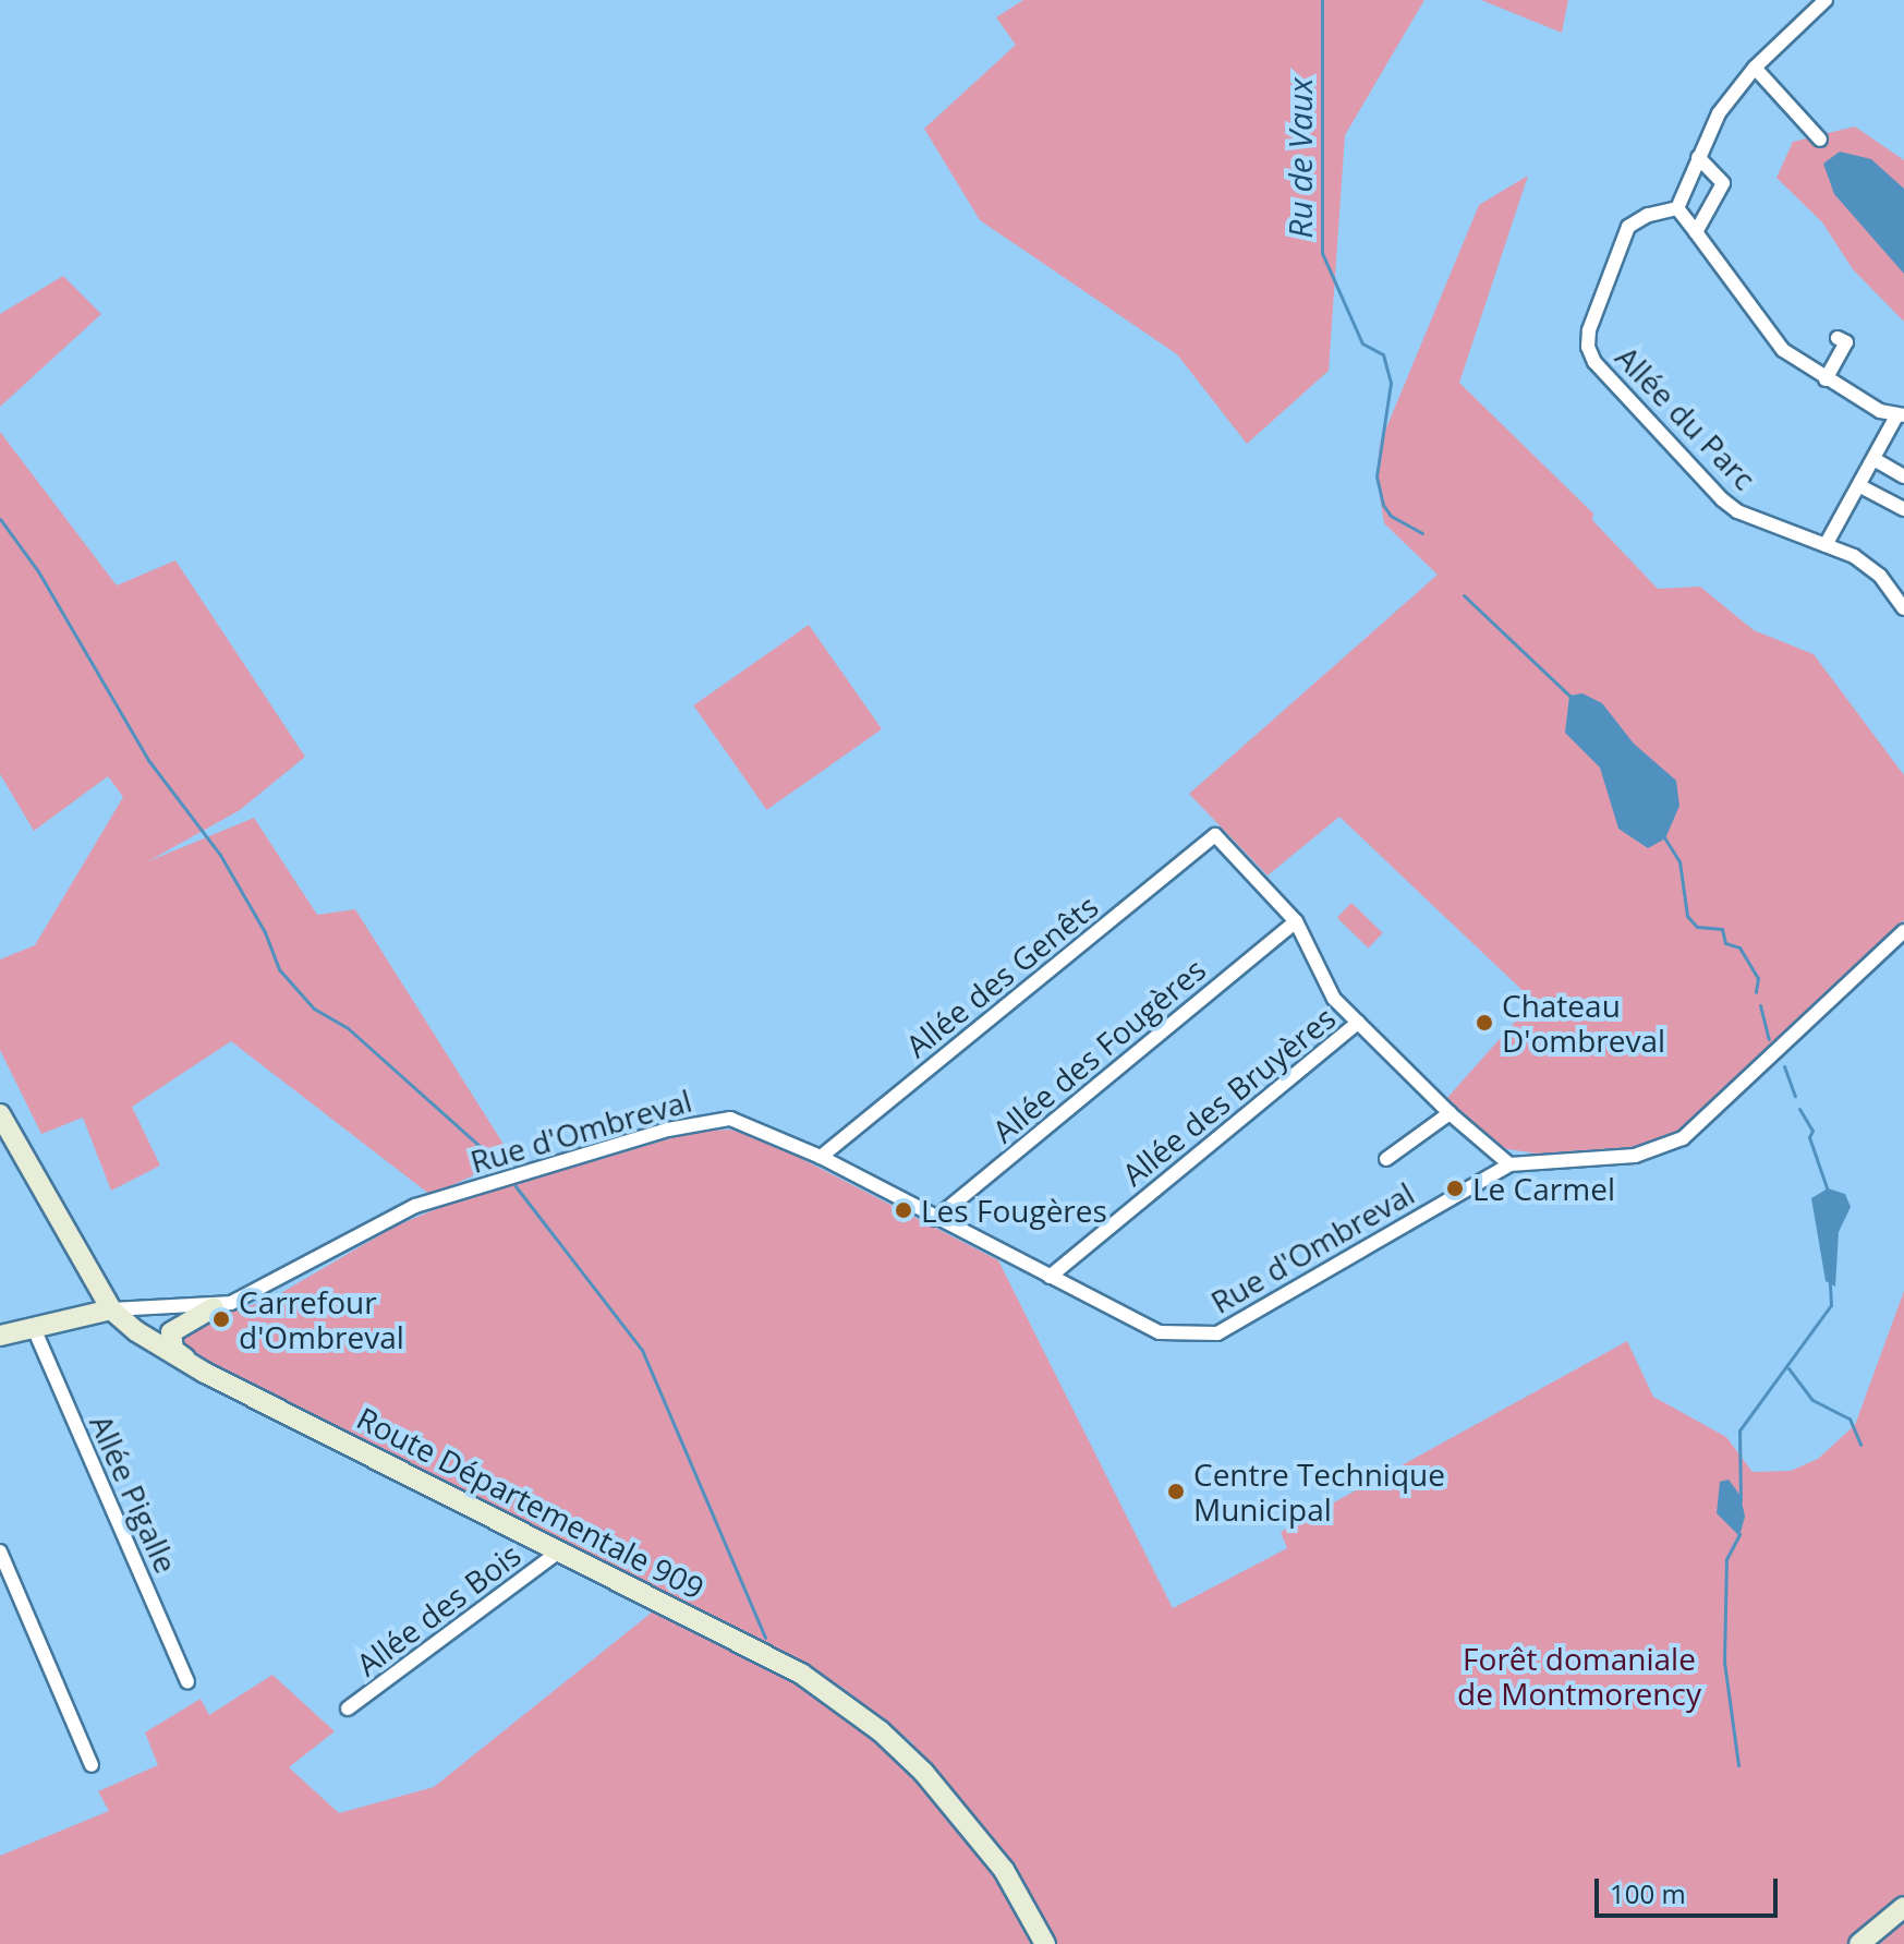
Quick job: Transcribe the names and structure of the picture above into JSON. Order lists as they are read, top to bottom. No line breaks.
{"streets":{"main road":["Route Départementale 909"],"street":["Allée du Parc","Allée des Genêts","Allée des Fougères","Allée des Bruyères","Rue d'Ombreval","Allée Pigalle","Allée des Bois"]},"crossings":[["Allée des Genêts","Allée des Fougères"],["Allée des Genêts","Rue d'Ombreval"],["Allée des Fougères","Rue d'Ombreval"],["Allée des Bruyères","Rue d'Ombreval"],["Rue d'Ombreval","Route Départementale 909"],["Route Départementale 909","Allée des Bois"]],"water":["Ru de Vaux"],"parks":["Forêt domaniale de Montmorency"],"places":["Chateau D'ombreval","Le Carmel","Les Fougères","Carrefour d'Ombreval","Centre Technique Municipal"],"scale_bar":"100 m"}
